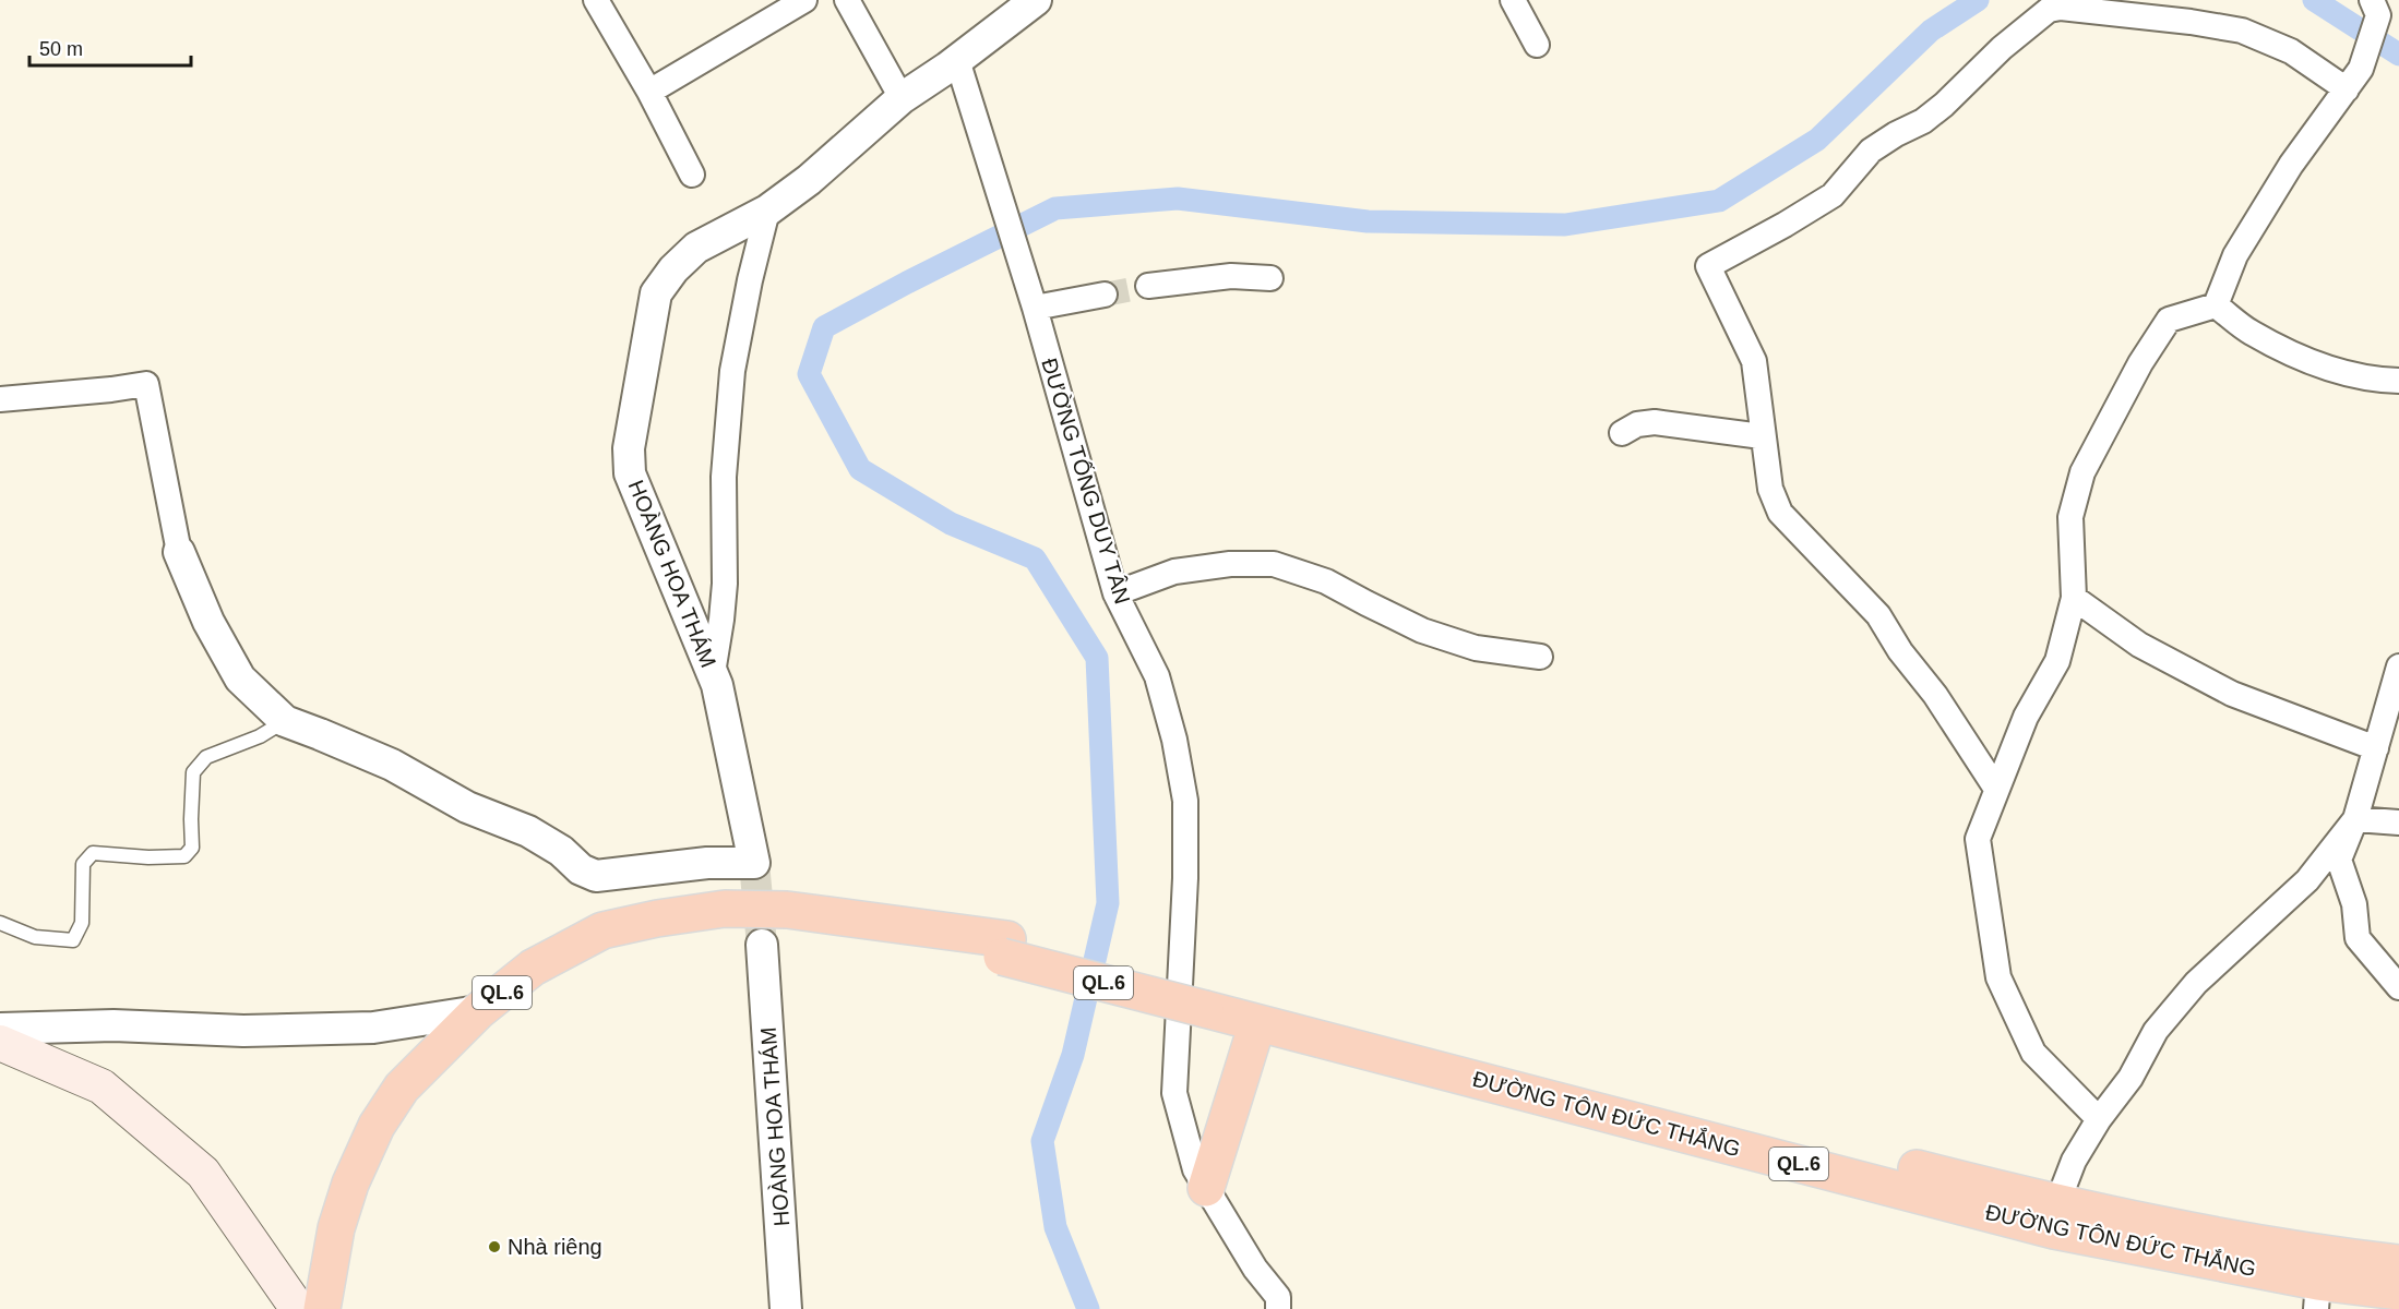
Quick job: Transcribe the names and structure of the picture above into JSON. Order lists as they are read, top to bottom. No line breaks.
{"streets":{"highway":["QL.6","ĐƯỜNG TÔN ĐỨC THẮNG"],"street":["ĐƯỜNG TỐNG DUY TÂN","HOÀNG HOA THÁM"]},"crossings":[["ĐƯỜNG TỐNG DUY TÂN","HOÀNG HOA THÁM"]],"places":["Nhà riêng"],"scale_bar":"50 m"}
